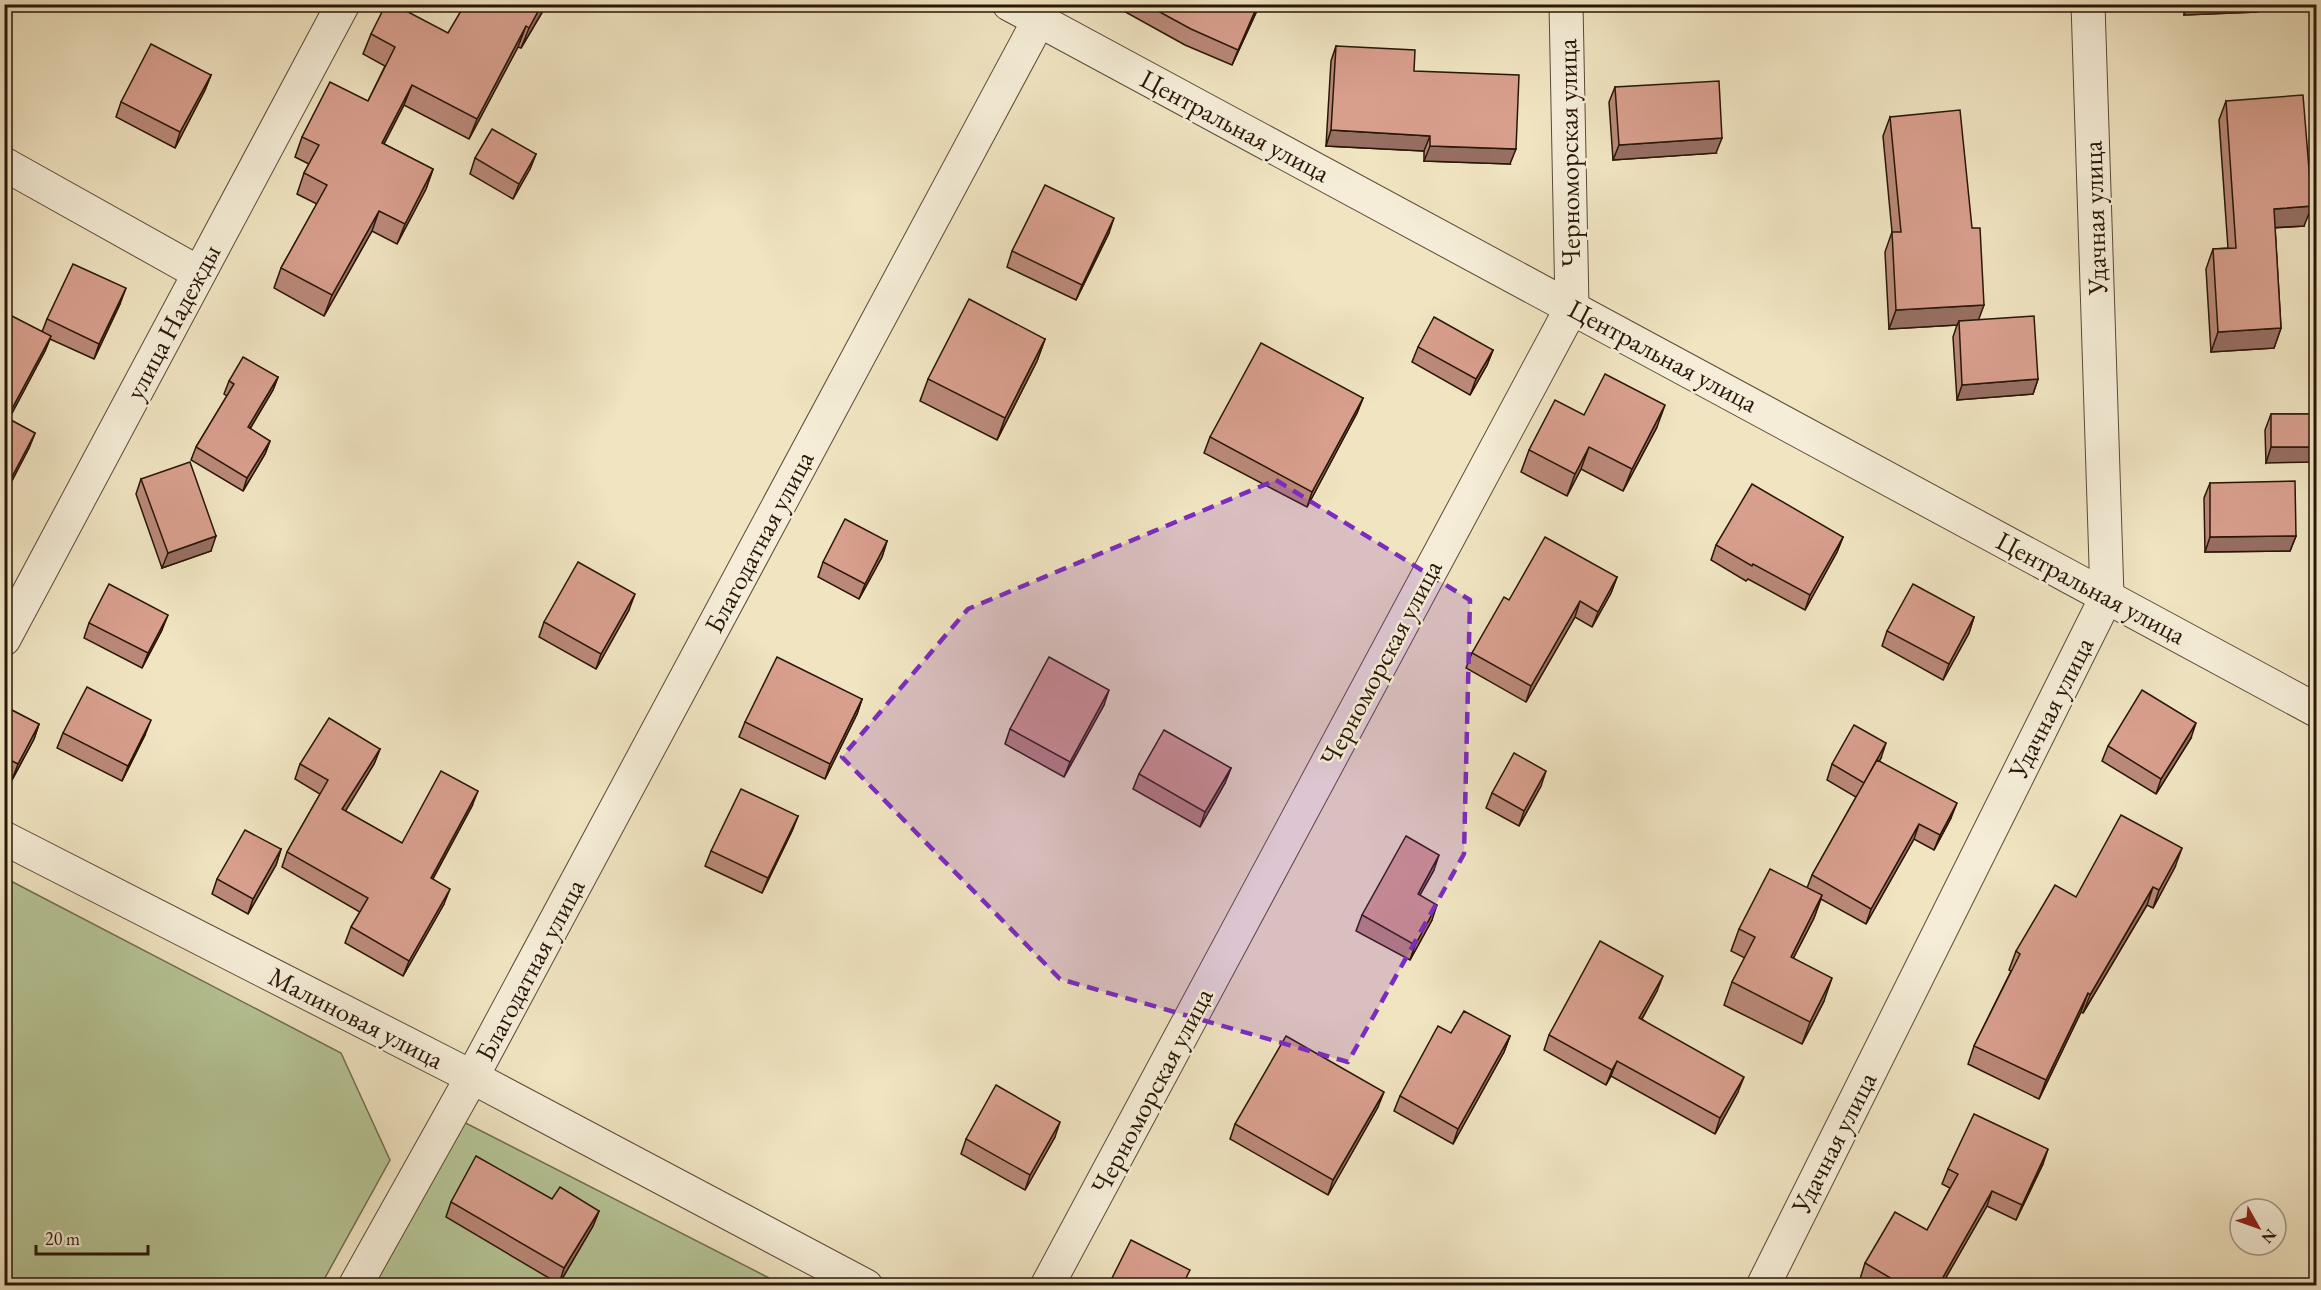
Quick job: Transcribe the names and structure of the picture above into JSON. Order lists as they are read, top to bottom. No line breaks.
{"streets":{"street":["Центральная улица","Черноморская улица","Удачная улица","улица Надежды","Благодатная улица","Малиновая улица"]},"crossings":[["Центральная улица","Черноморская улица"],["Центральная улица","Удачная улица"],["Центральная улица","Благодатная улица"],["Благодатная улица","Малиновая улица"]],"scale_bar":"20 m","north":"bottom right"}
